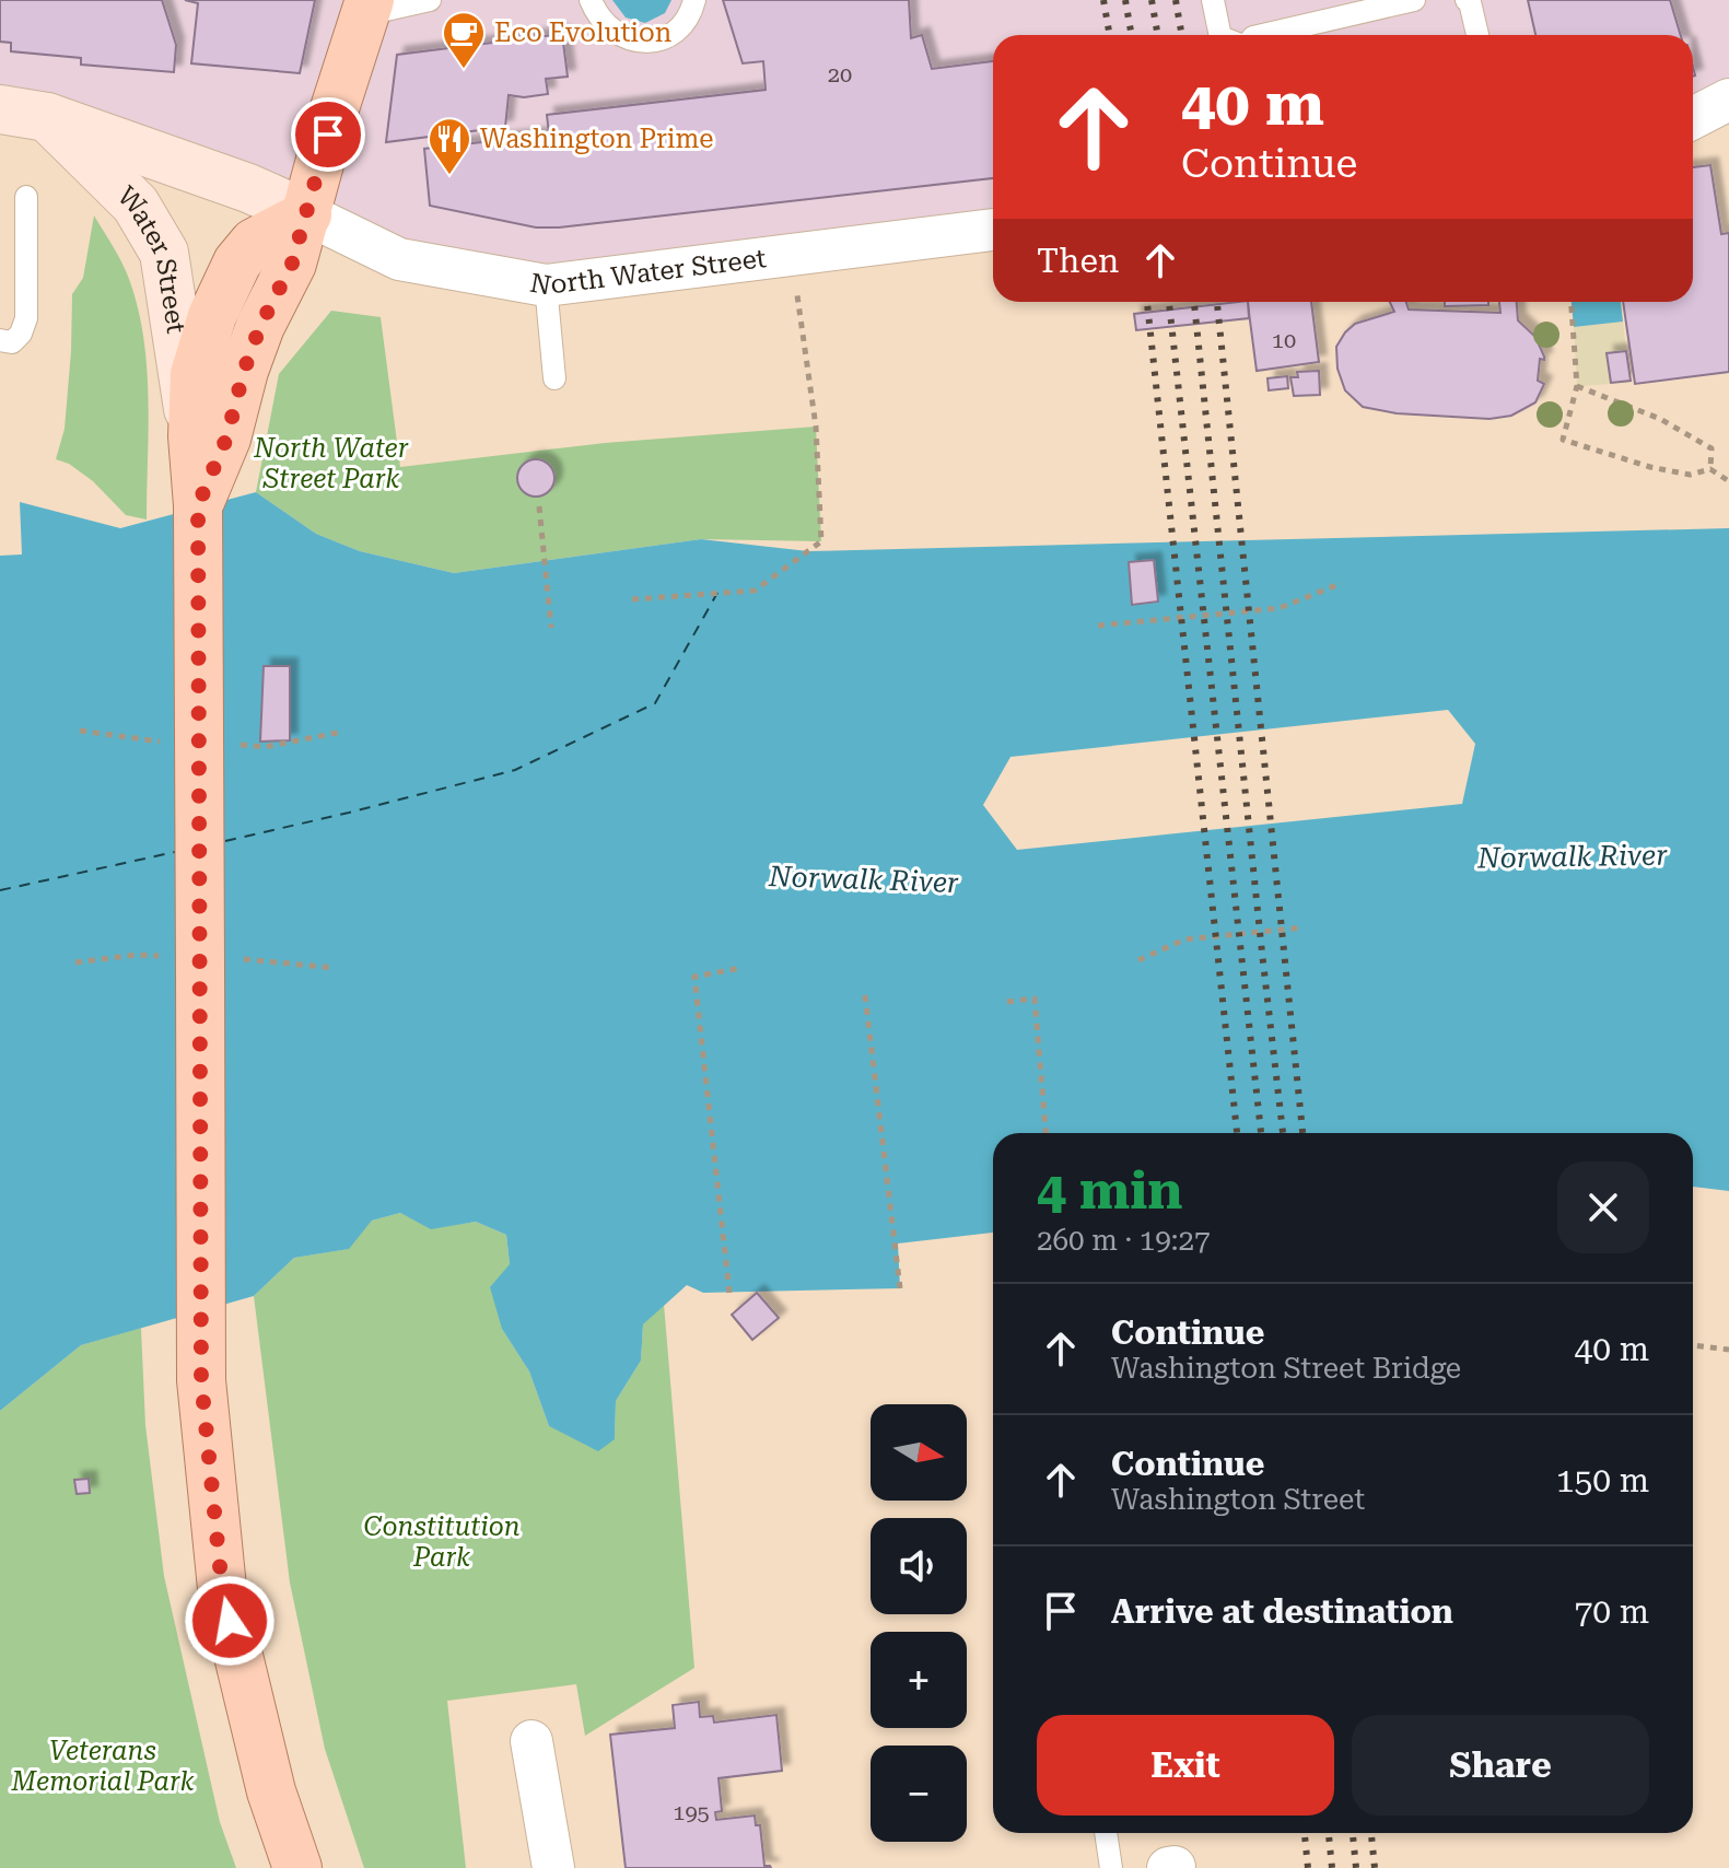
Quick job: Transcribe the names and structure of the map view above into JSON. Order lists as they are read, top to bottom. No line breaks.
{"streets":{"main road":["Water Street"],"street":["North Water Street"]},"crossings":[["Water Street","North Water Street"]],"water":["Norwalk River"],"parks":["North Water Street Park","Constitution Park","Veterans Memorial Park"],"places":{"cafe":["Eco Evolution"],"restaurant":["Washington Prime"]},"house_numbers":["20","10","195"],"north":"right","page":{"turn":["40 m","Continue"],"then":"Then","heading":["4 min","260 m · 19:27"],"list":[{"name":"Continue","note":"Washington Street Bridge","value":"40 m"},{"name":"Continue","note":"Washington Street","value":"150 m"},{"name":"Arrive at destination","value":"70 m"}],"map_buttons":["+","−"],"buttons":["Exit","Share"]}}
